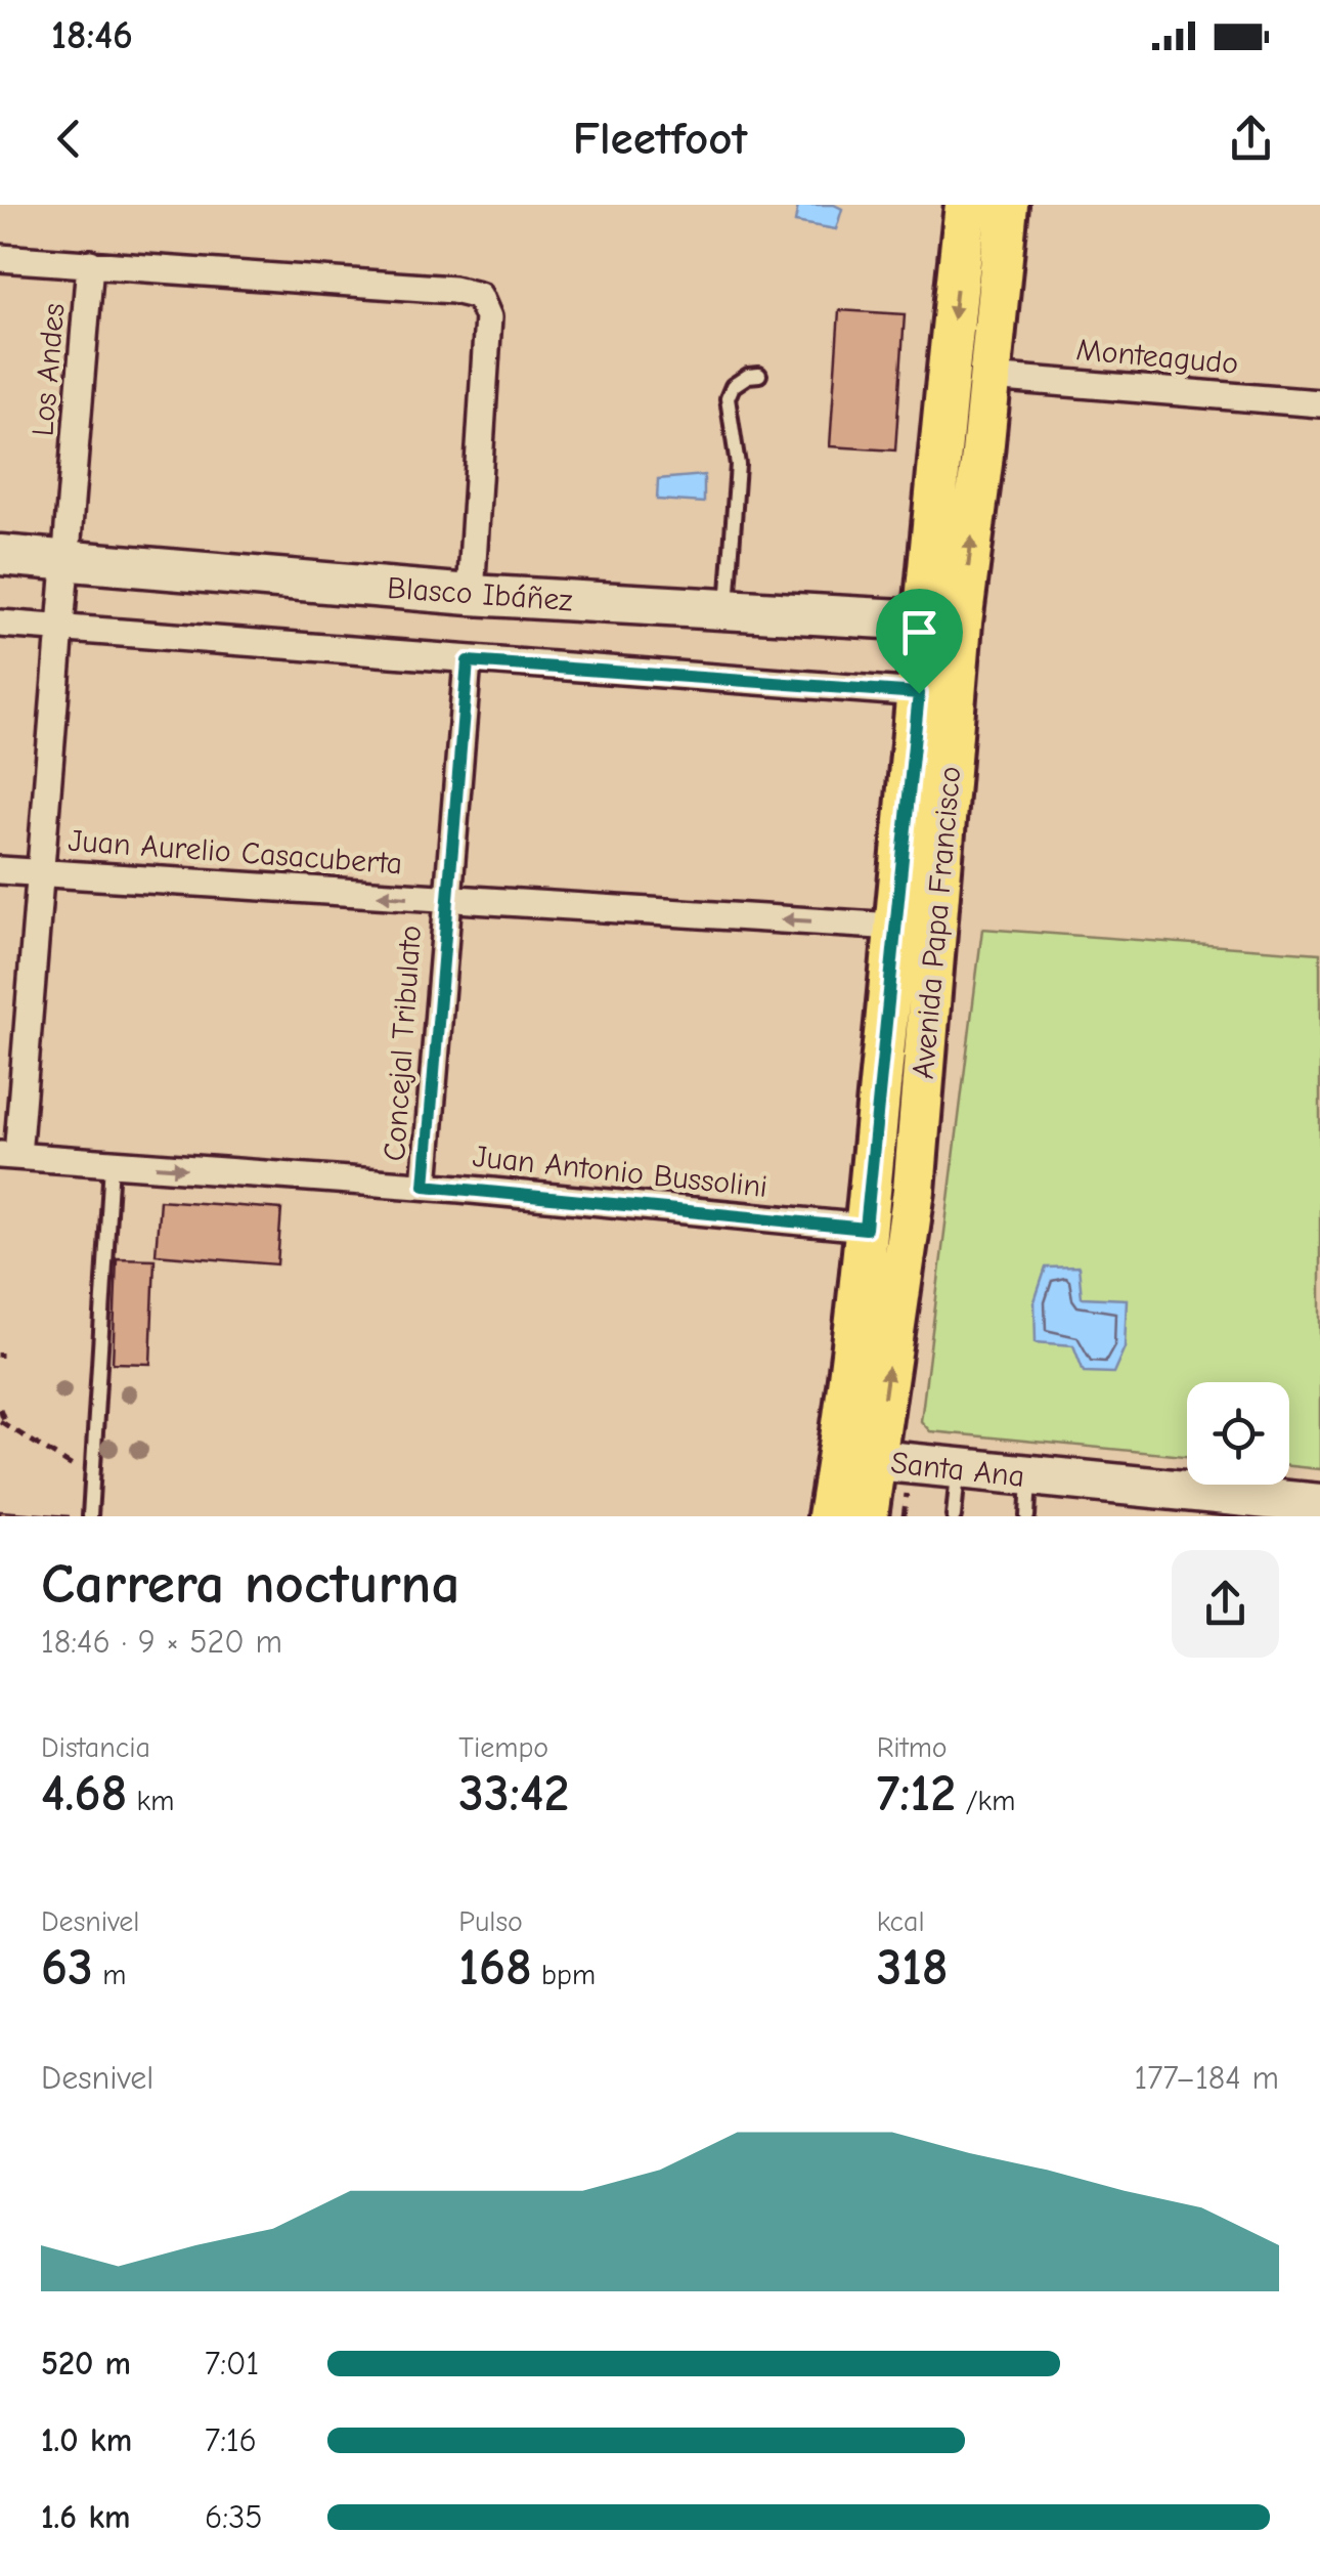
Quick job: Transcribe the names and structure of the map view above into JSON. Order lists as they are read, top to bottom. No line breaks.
{"streets":{"main road":["Avenida Papa Francisco"],"street":["Monteagudo","Los Andes","Blasco Ibáñez","Juan Aurelio Casacuberta","Concejal Tribulato","Juan Antonio Bussolini","Santa Ana"]},"crossings":[["Monteagudo","Avenida Papa Francisco"],["Los Andes","Blasco Ibáñez"],["Los Andes","Juan Aurelio Casacuberta"],["Los Andes","Juan Antonio Bussolini"],["Blasco Ibáñez","Avenida Papa Francisco"],["Juan Aurelio Casacuberta","Avenida Papa Francisco"],["Juan Aurelio Casacuberta","Concejal Tribulato"],["Avenida Papa Francisco","Juan Antonio Bussolini"],["Avenida Papa Francisco","Santa Ana"],["Concejal Tribulato","Juan Antonio Bussolini"]],"one_way":["Juan Aurelio Casacuberta","Juan Antonio Bussolini"],"page":{"status":"18:46","header":"Fleetfoot","heading":["Carrera nocturna","18:46 · 9 × 520 m"],"stats":[["Distancia","4.68 km"],["Tiempo","33:42"],["Ritmo","7:12 /km"],["Desnivel","63 m"],["Pulso","168 bpm"],["kcal","318"]],"chart":["Desnivel","177–184 m"],"list":[{"name":"520 m","note":"7:01"},{"name":"1.0 km","note":"7:16"},{"name":"1.6 km","note":"6:35"}]}}
